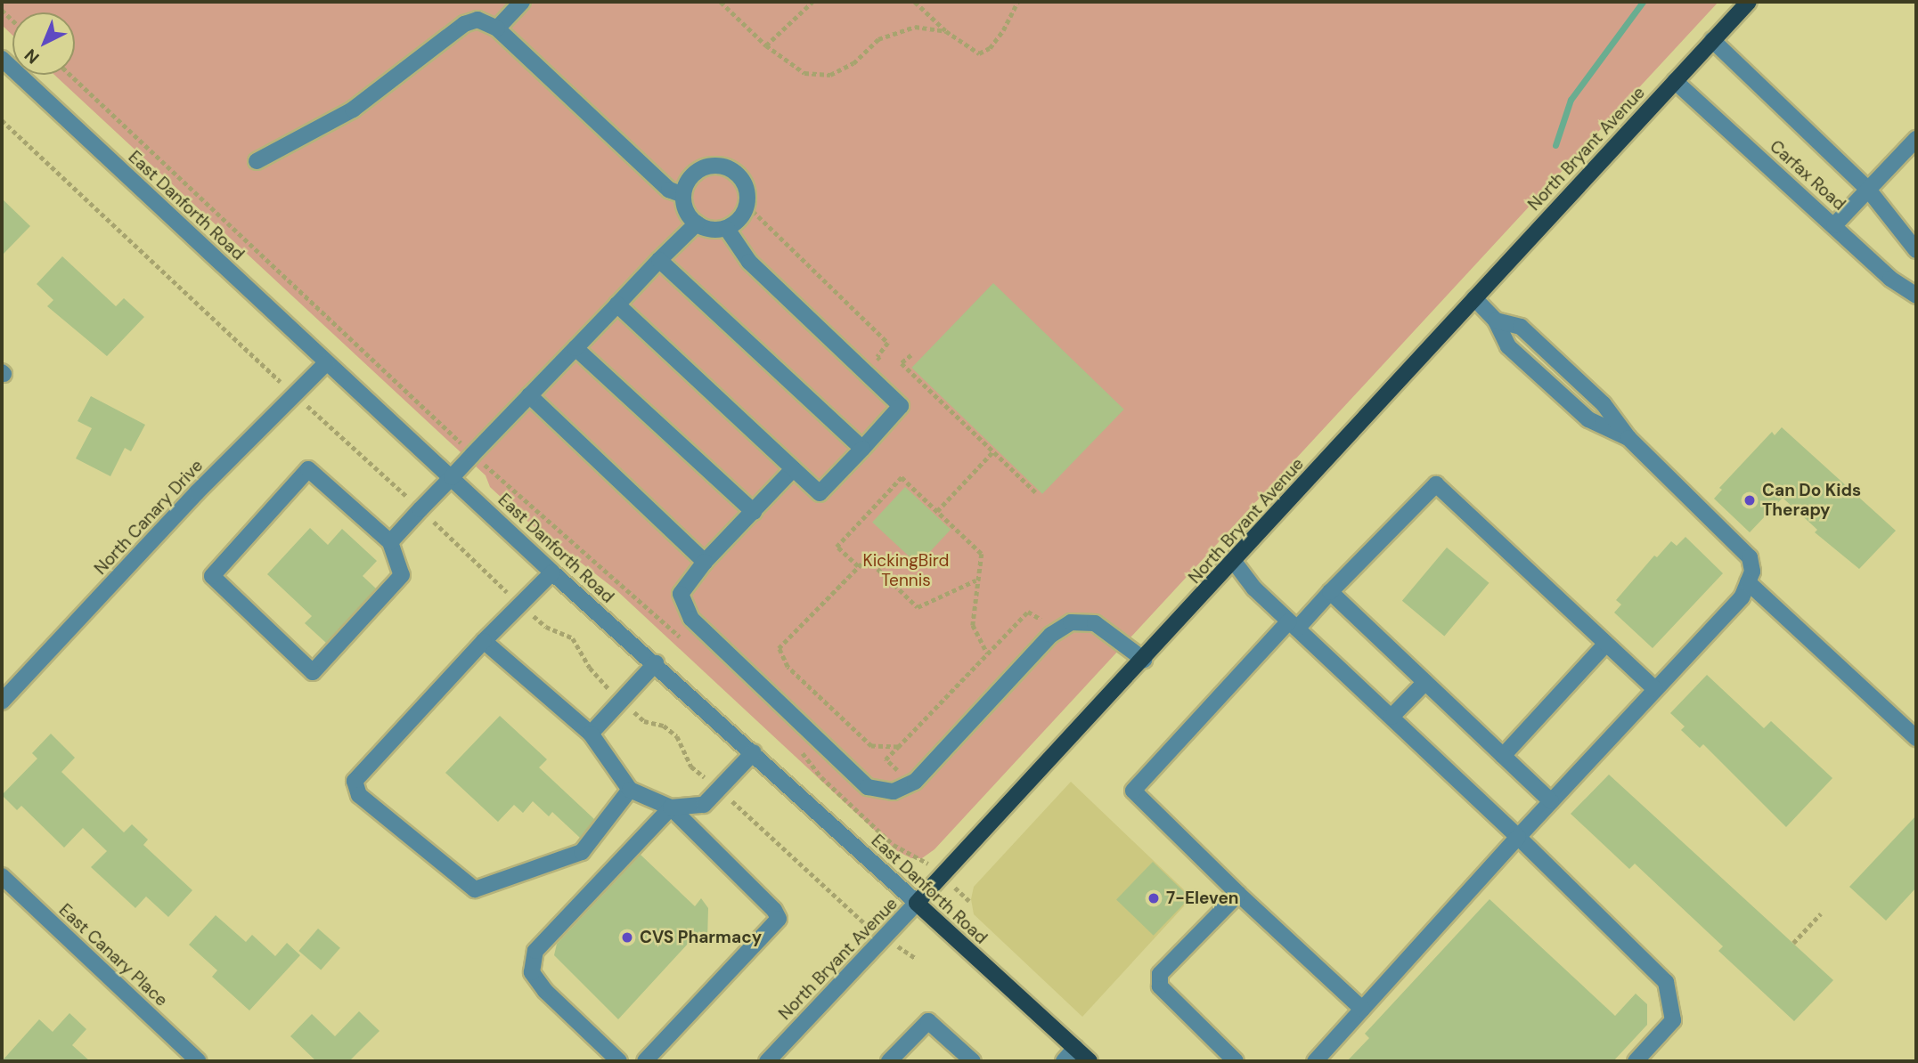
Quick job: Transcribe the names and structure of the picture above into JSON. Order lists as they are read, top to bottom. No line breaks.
{"streets":{"main road":["North Bryant Avenue","East Danforth Road"],"street":["Carfax Road","North Canary Drive","East Canary Place"]},"crossings":[["North Bryant Avenue","Carfax Road"],["North Bryant Avenue","East Danforth Road"],["East Danforth Road","North Canary Drive"]],"parks":["KickingBird Tennis"],"places":["Can Do Kids Therapy","7-Eleven","CVS Pharmacy"],"north":"bottom left"}
